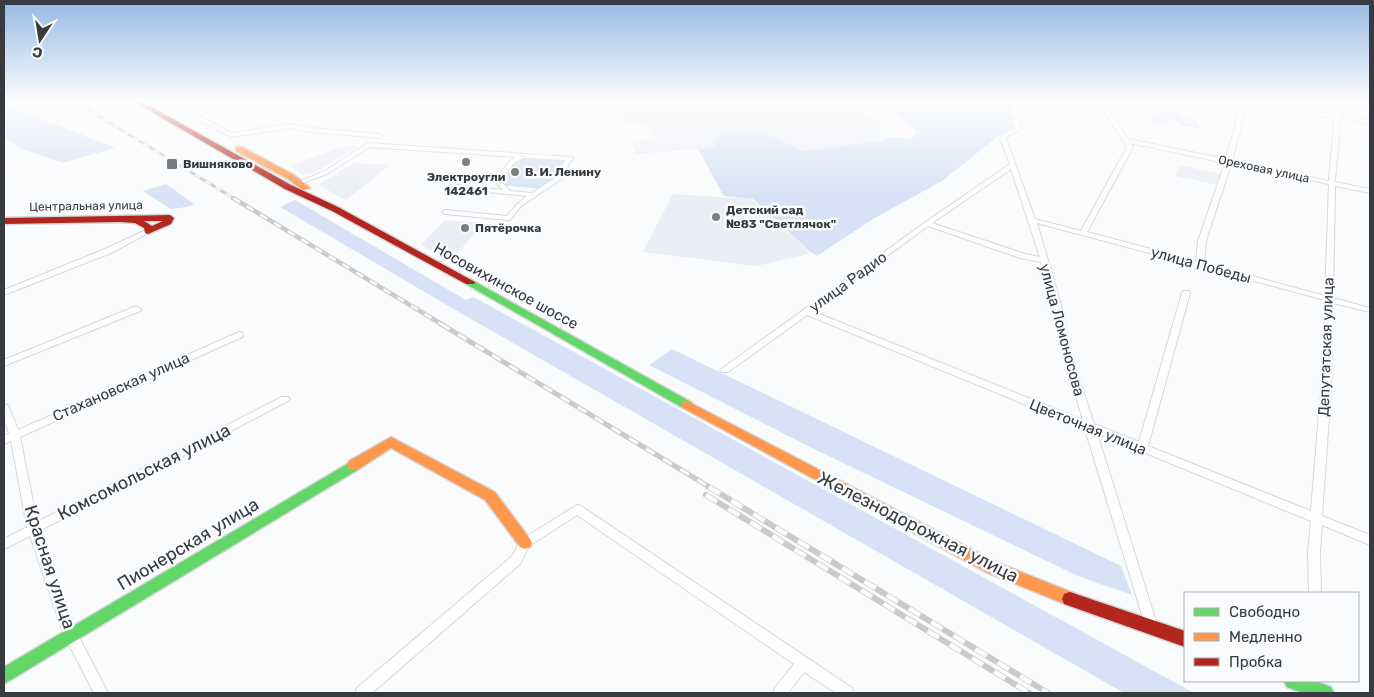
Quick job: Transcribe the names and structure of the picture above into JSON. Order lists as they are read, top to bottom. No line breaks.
{"streets":{"main road":["Центральная улица","Носовихинское шоссе","Железнодорожная улица","Пионерская улица"],"street":["Ореховая улица","улица Победы","улица Радио","улица Ломоносова","Депутатская улица","Стахановская улица","Цветочная улица","Комсомольская улица","Красная улица"]},"crossings":[["Ореховая улица","Депутатская улица"],["улица Победы","улица Ломоносова"],["улица Победы","Депутатская улица"],["улица Радио","улица Ломоносова"],["улица Радио","Цветочная улица"],["Носовихинское шоссе","Железнодорожная улица"],["улица Ломоносова","Цветочная улица"],["улица Ломоносова","Железнодорожная улица"],["Депутатская улица","Цветочная улица"],["Стахановская улица","Красная улица"],["Комсомольская улица","Красная улица"],["Пионерская улица","Красная улица"]],"places":{"other":["Электроугли 142461","В. И. Ленину","Детский сад №83 \"Светлячок\"","Пятёрочка"],"transit":["Вишняково"]},"legend":["Свободно","Медленно","Пробка"],"north":"bottom"}
